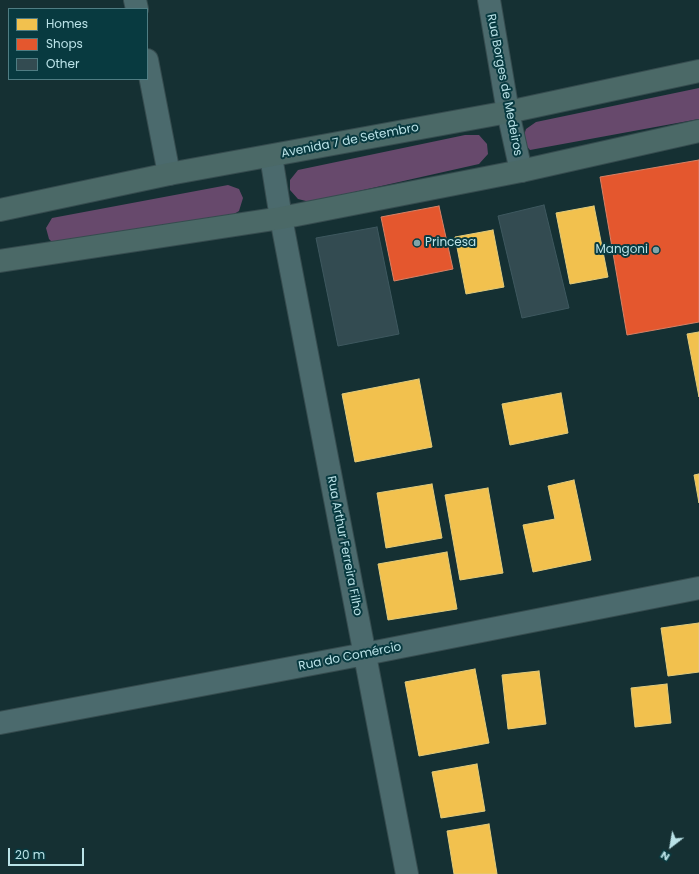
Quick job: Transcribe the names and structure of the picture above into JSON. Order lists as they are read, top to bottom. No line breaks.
{"streets":{"main road":["Avenida 7 de Setembro"],"street":["Rua Borges de Medeiros","Rua Arthur Ferreira Filho","Rua do Comércio"]},"crossings":[["Rua Borges de Medeiros","Avenida 7 de Setembro"],["Avenida 7 de Setembro","Rua Arthur Ferreira Filho"],["Rua Arthur Ferreira Filho","Rua do Comércio"]],"places":["Princesa","Mangoni"],"legend":["Homes","Shops","Other"],"scale_bar":"20 m","north":"bottom left"}
